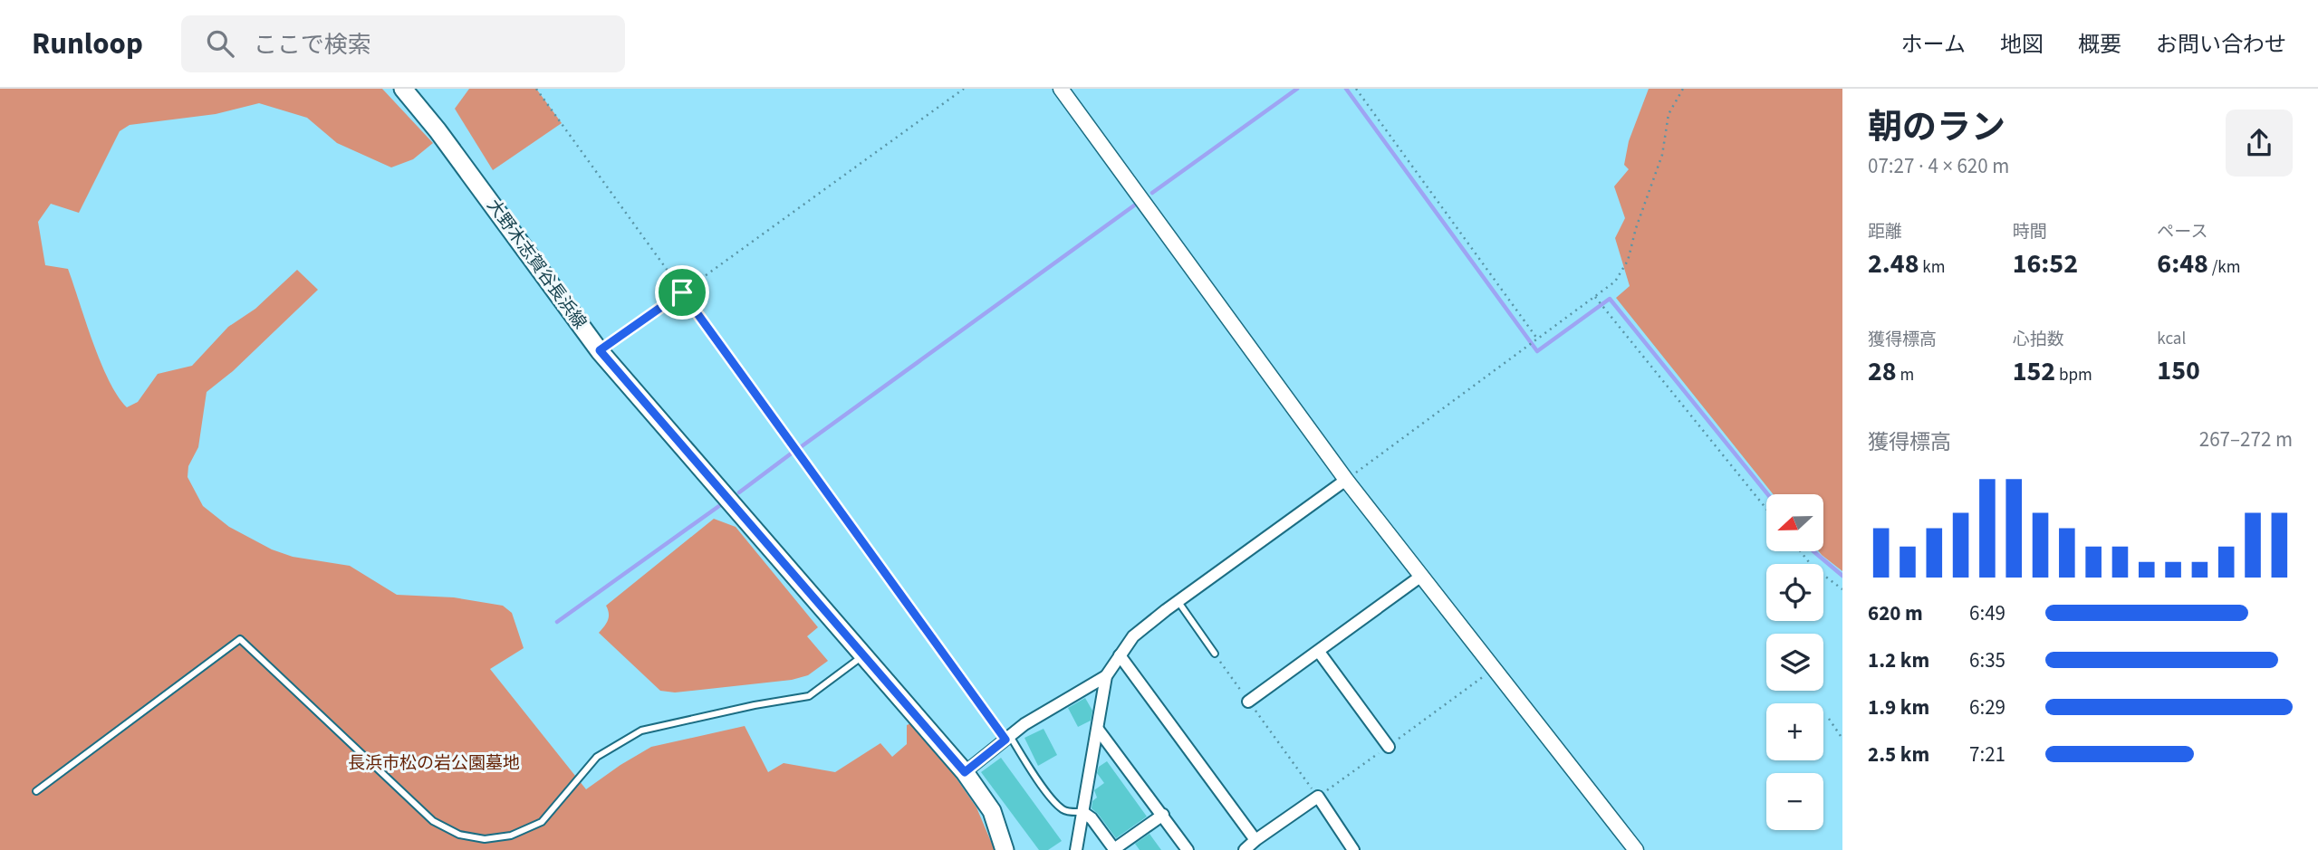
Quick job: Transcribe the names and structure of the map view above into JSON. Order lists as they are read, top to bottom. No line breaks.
{"streets":{"main road":["大野木志賀谷長浜線"]},"parks":["長浜市松の岩公園墓地"],"north":"left","page":{"header":"Runloop","search":"ここで検索","nav":["ホーム","地図","概要","お問い合わせ"],"heading":["朝のラン","07:27 · 4 × 620 m"],"stats":[["距離","2.48 km"],["時間","16:52"],["ペース","6:48 /km"],["獲得標高","28 m"],["心拍数","152 bpm"],["kcal","150"]],"chart":["獲得標高","267–272 m"],"map_buttons":["+","−"],"list":[{"name":"620 m","note":"6:49"},{"name":"1.2 km","note":"6:35"},{"name":"1.9 km","note":"6:29"},{"name":"2.5 km","note":"7:21"}]}}
